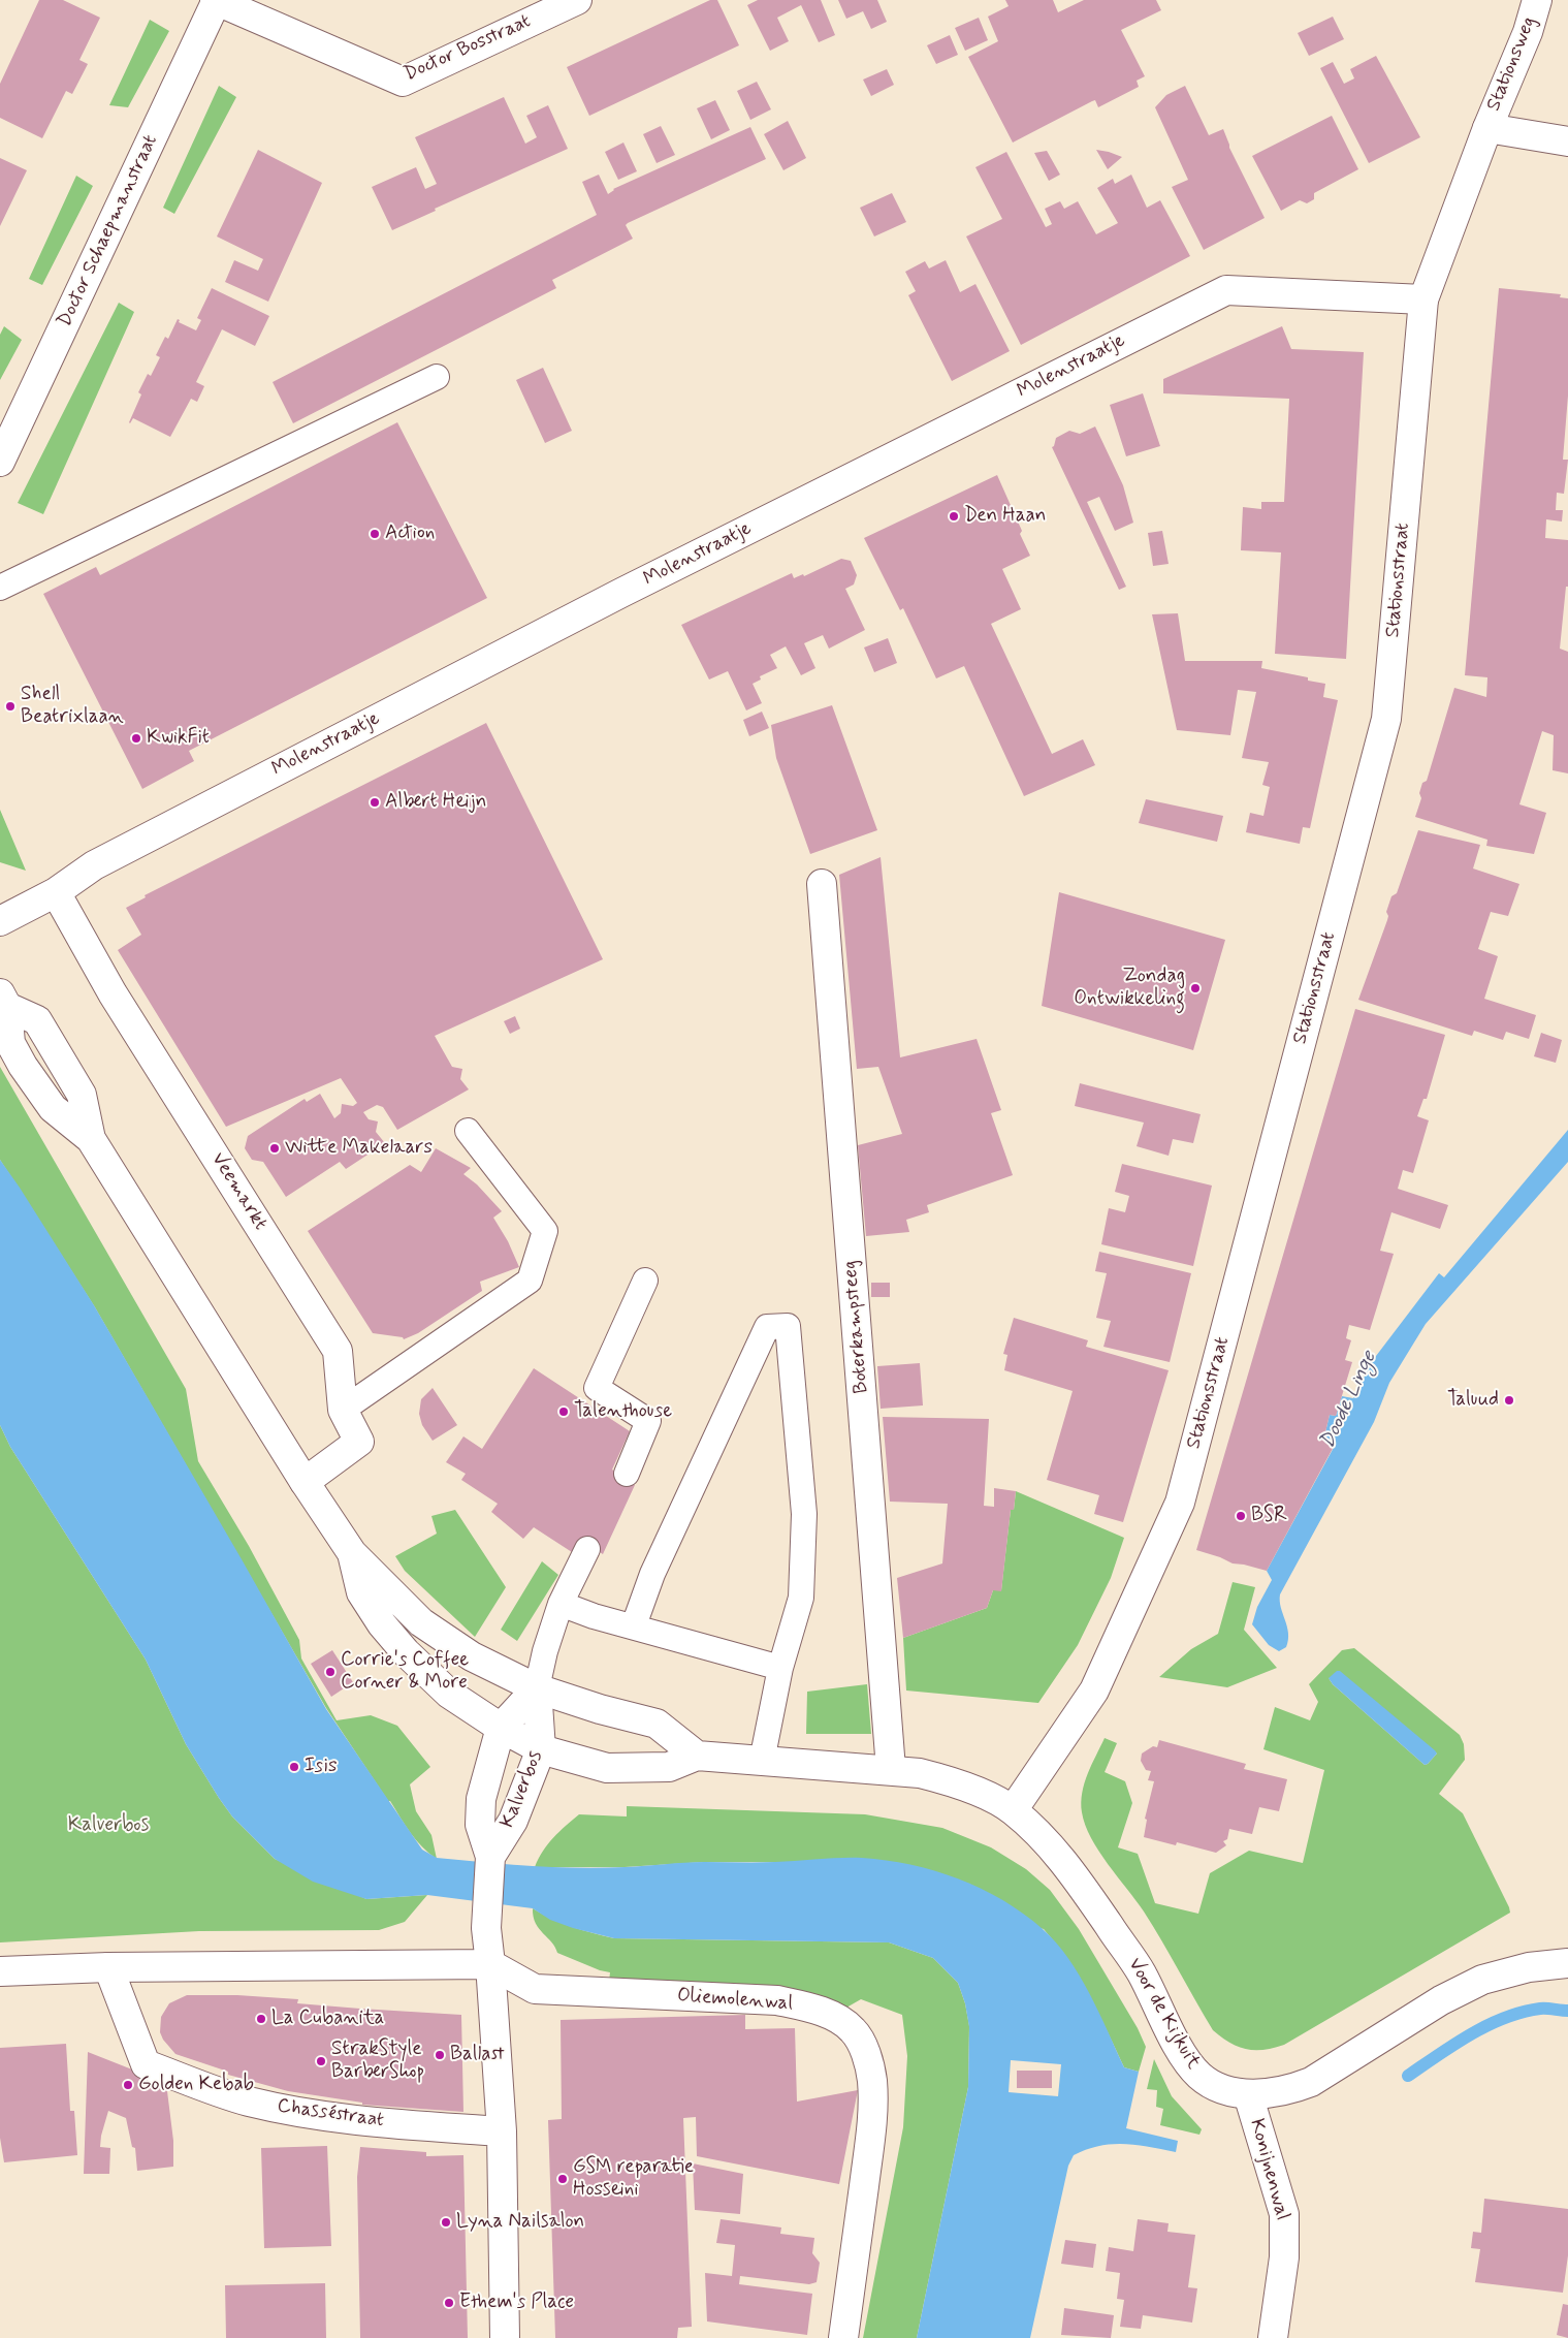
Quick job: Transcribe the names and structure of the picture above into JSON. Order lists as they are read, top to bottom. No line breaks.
{"streets":{"street":["Doctor Bosstraat","Stationsweg","Doctor Schaepmanstraat","Molenstraatje","Stationsstraat","Veemarkt","Boterkampsteeg","Kalverbos","Oliemolenwal","Voor de Kijkuit","Chasséstraat","Konijnenwal"]},"crossings":[["Doctor Bosstraat","Doctor Schaepmanstraat"],["Stationsweg","Stationsstraat"],["Molenstraatje","Stationsstraat"],["Molenstraatje","Veemarkt"],["Stationsstraat","Voor de Kijkuit"],["Boterkampsteeg","Voor de Kijkuit"],["Kalverbos","Oliemolenwal"],["Kalverbos","Chasséstraat"],["Voor de Kijkuit","Konijnenwal"]],"water":["Doode Linge"],"parks":["Kalverbos"],"places":["Den Haan","Action","Shell Beatrixlaan","KwikFit","Albert Heijn","Zondag Ontwikkeling","Witte Makelaars","Taluud","Talenthouse","BSR","Corrie's Coffee Corner & More","Isis","La Cubanita","Ballast","StrakStyle BarberShop","Golden Kebab","GSM reparatie Hosseini","Lyna Nailsalon","Ethem's Place"]}
